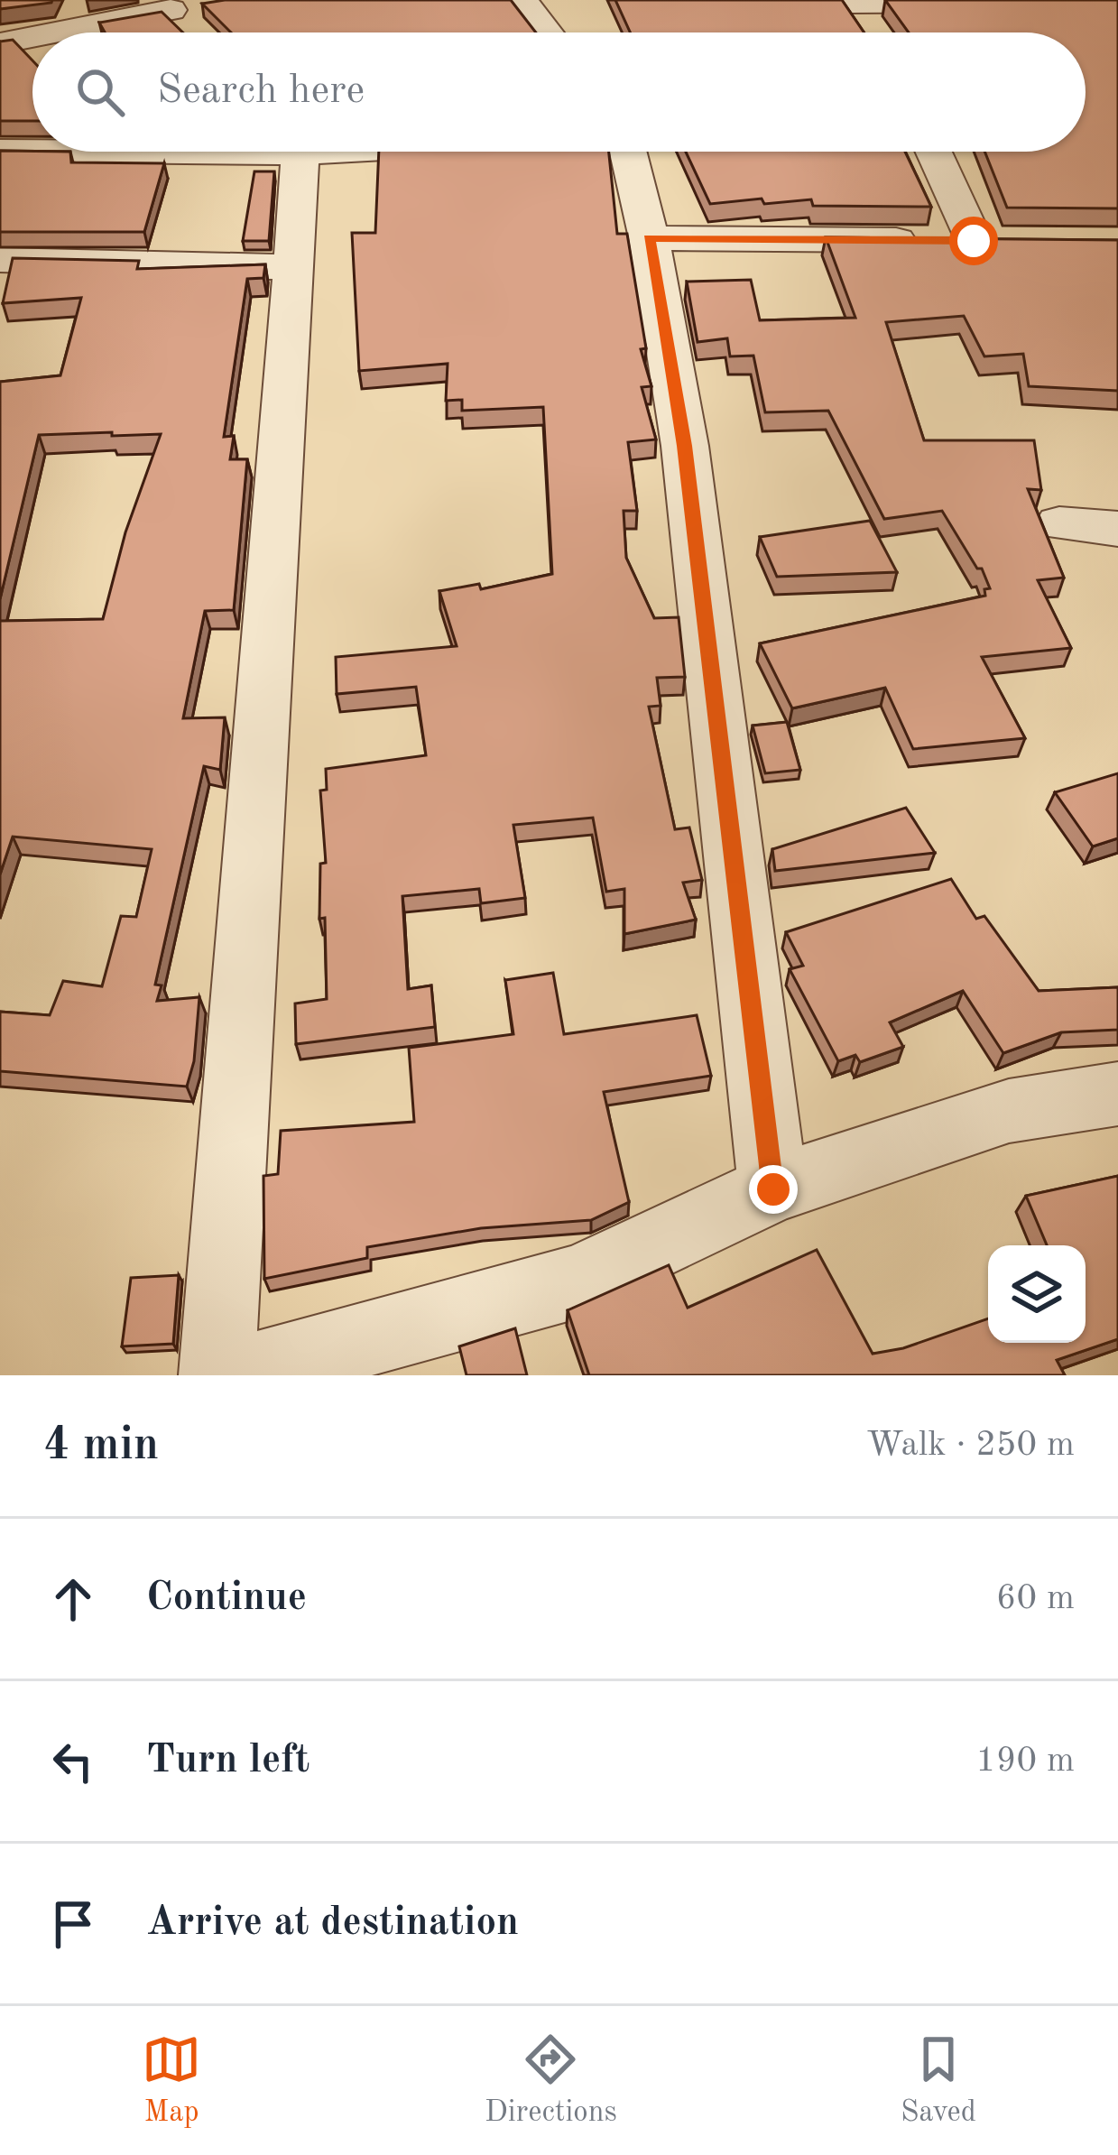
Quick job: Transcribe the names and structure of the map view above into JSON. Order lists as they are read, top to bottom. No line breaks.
{"page":{"search":"Search here","heading":["4 min","Walk · 250 m"],"list":[["Continue","60 m"],["Turn left","190 m"],"Arrive at destination"],"nav":["Map","Directions","Saved"]}}
